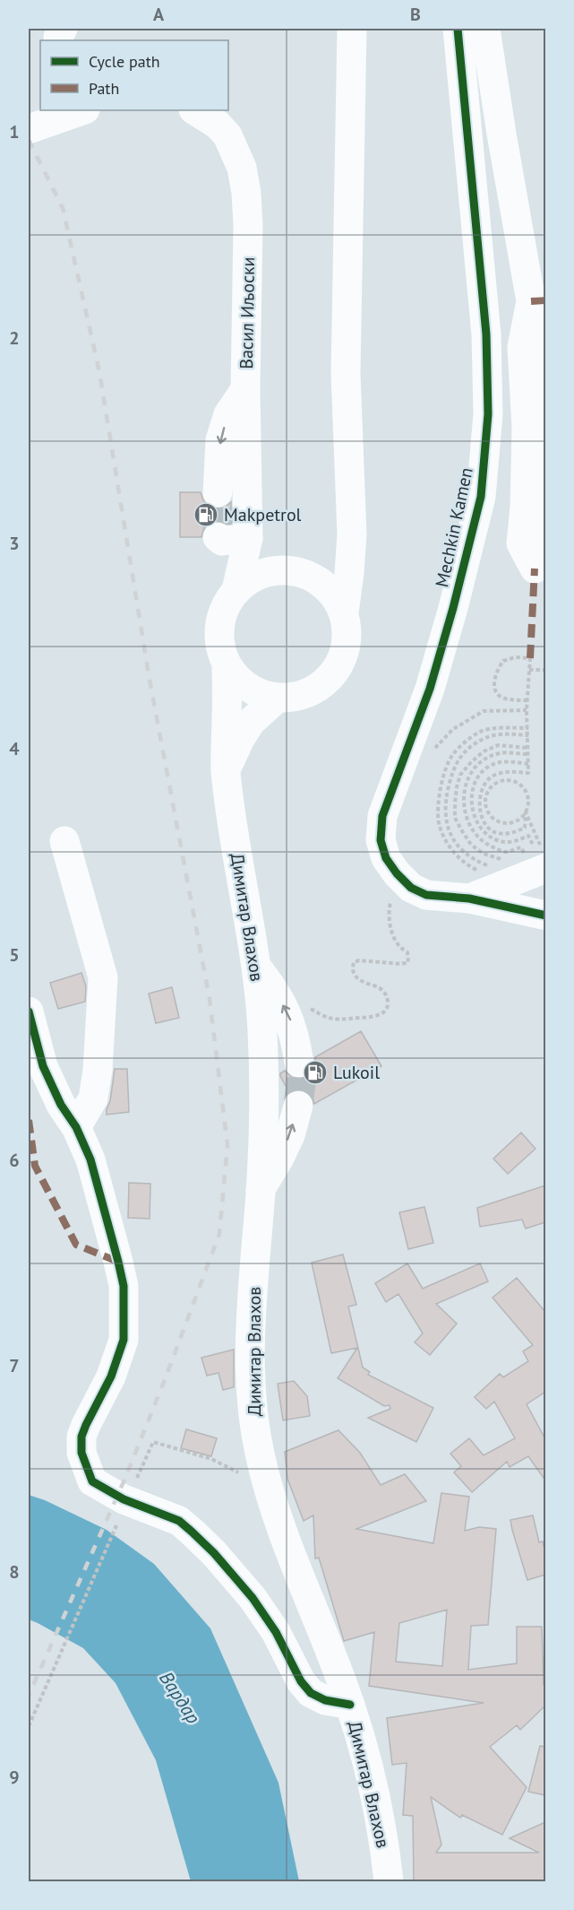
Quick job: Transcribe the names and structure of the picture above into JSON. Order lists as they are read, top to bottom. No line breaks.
{"streets":{"main road":["Васил Иљоски","Mechkin Kamen","Димитар Влахов"]},"crossings":[["Васил Иљоски","Димитар Влахов"]],"water":["Вардар"],"places":{"fuel station":["Makpetrol","Lukoil"]},"legend":["Cycle path","Path"],"grid":{"columns":["A","B"],"rows":["1","2","3","4","5","6","7","8","9"]}}
